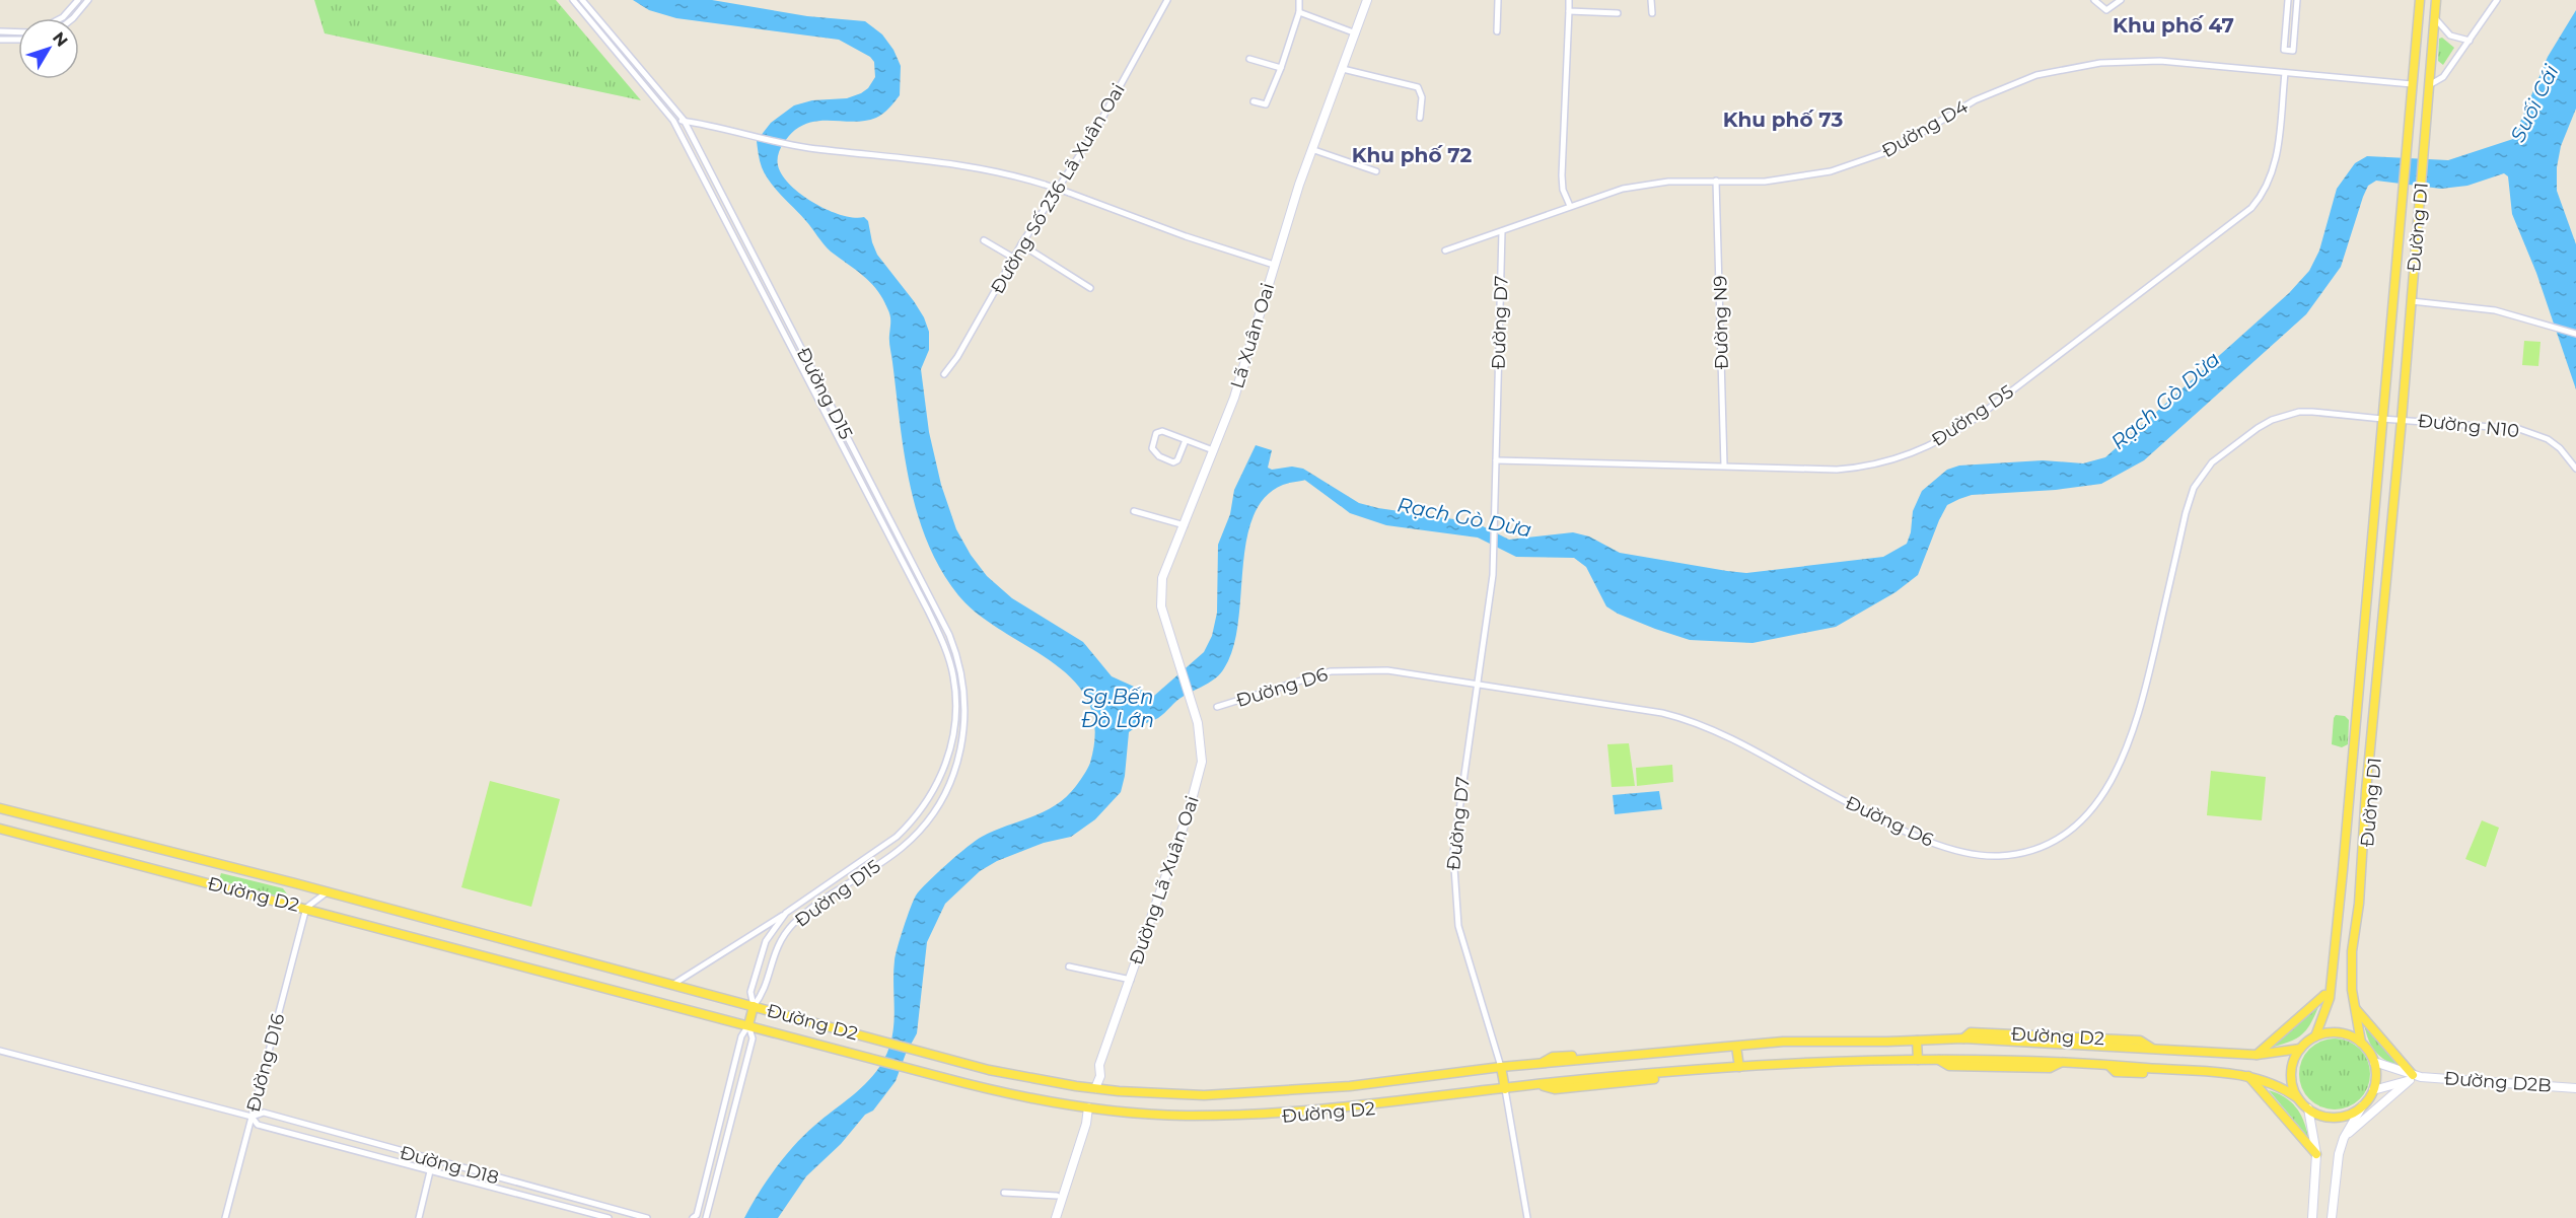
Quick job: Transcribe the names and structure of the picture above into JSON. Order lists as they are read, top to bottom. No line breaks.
{"streets":{"main road":["Đường D1","Lã Xuân Oai","Đường Lã Xuân Oai","Đường D2","Đường D2B"],"street":["Đường D4","Đường Số 236 Lã Xuân Oai","Đường D7","Đường N9","Đường D15","Đường D5","Đường N10","Đường D6","Đường D16","Đường D18"]},"crossings":[["Đường D4","Đường D1"],["Đường D4","Đường D7"],["Đường D4","Đường N9"],["Đường D4","Đường D5"],["Đường D1","Đường N10"],["Đường D1","Đường D6"],["Đường D1","Đường D2"],["Đường D1","Đường D2B"],["Đường D7","Đường D5"],["Đường D7","Đường D6"],["Đường D7","Đường D2"],["Đường N9","Đường D5"],["Lã Xuân Oai","Đường Lã Xuân Oai"],["Đường D15","Đường D2"],["Đường N10","Đường D6"],["Đường Lã Xuân Oai","Đường D2"],["Đường D2","Đường D16"],["Đường D2","Đường D2B"],["Đường D16","Đường D18"]],"districts":["Khu phố 47","Khu phố 73","Khu phố 72"],"water":["Suối Cái","Rạch Gò Dừa","Sg.Bến Đò Lớn"],"north":"top right"}
